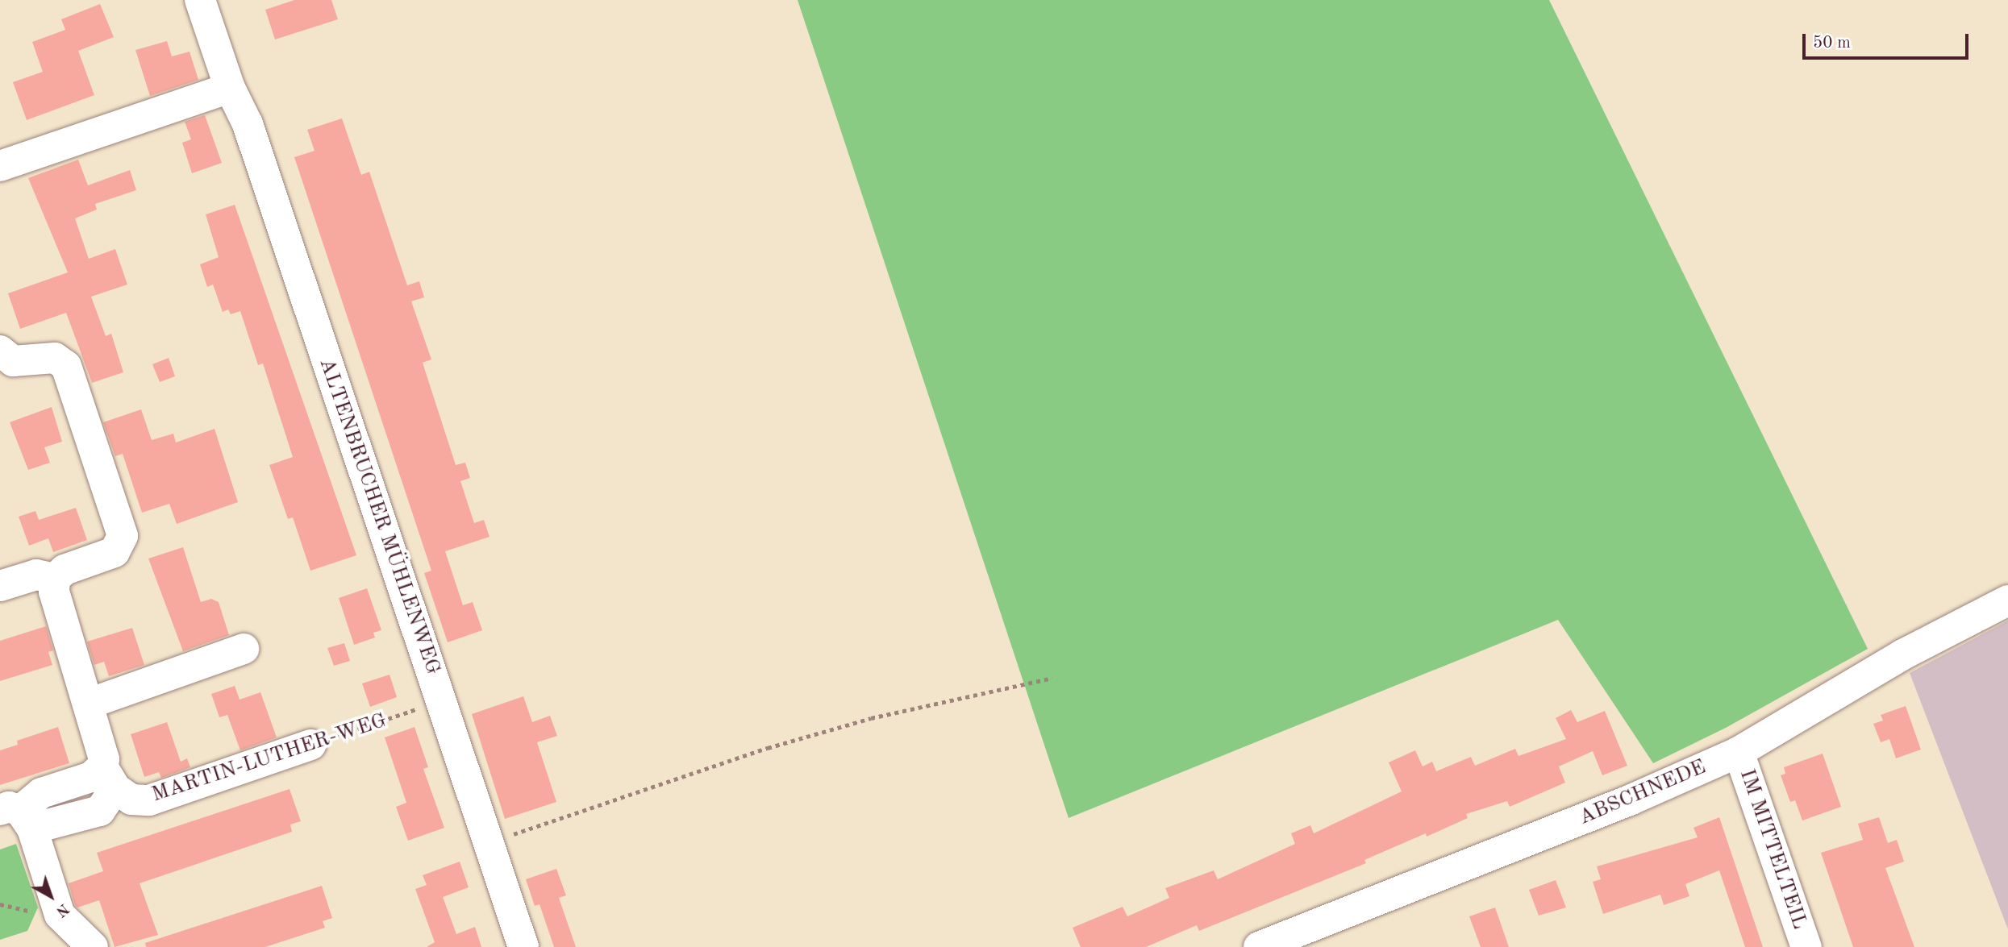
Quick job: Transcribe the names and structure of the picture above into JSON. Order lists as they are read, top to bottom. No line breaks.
{"streets":{"street":["ALTENBRUCHER MÜHLENWEG","MARTIN-LUTHER-WEG","ABSCHNEDE","IM MITTELTEIL"]},"crossings":[["ABSCHNEDE","IM MITTELTEIL"]],"scale_bar":"50 m","north":"bottom right"}
